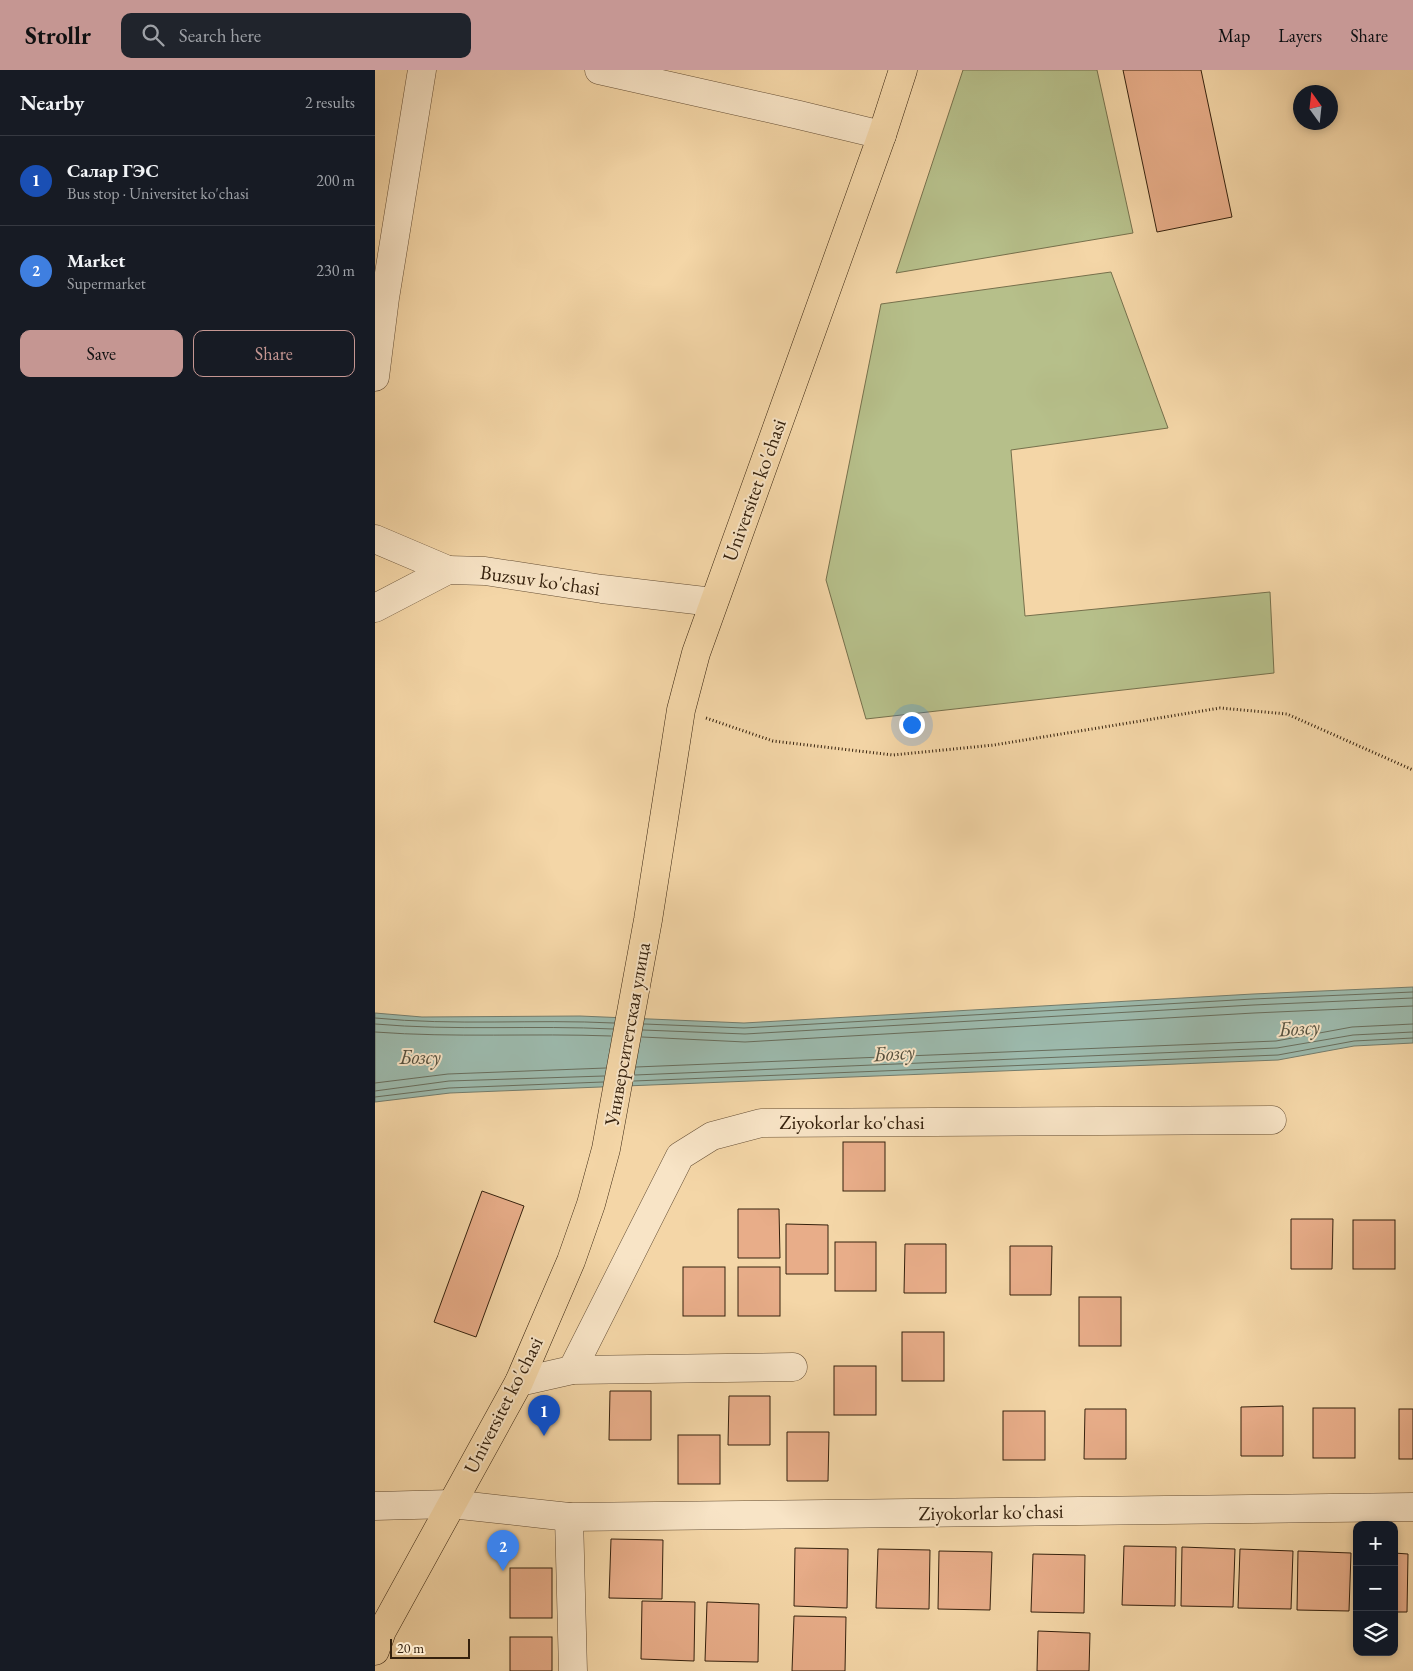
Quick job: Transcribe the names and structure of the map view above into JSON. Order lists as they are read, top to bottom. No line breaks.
{"streets":{"main road":["Universitet ko'chasi","Университетская улица"],"street":["Buzsuv ko'chasi","Ziyokorlar ko'chasi"]},"crossings":[["Universitet ko'chasi","Buzsuv ko'chasi"],["Universitet ko'chasi","Университетская улица"],["Universitet ko'chasi","Ziyokorlar ko'chasi"]],"water":["Бозсу"],"scale_bar":"20 m","north":"top","page":{"header":"Strollr","search":"Search here","nav":["Map","Layers","Share"],"heading":["Nearby","2 results"],"list":[{"mark":"1","name":"Салар ГЭС","note":"Bus stop · Universitet ko'chasi","value":"200 m"},{"mark":"2","name":"Market","note":"Supermarket","value":"230 m"}],"buttons":["Save","Share"],"pins":["1","2"],"map_buttons":["+","−"],"scale":"20 m"}}
